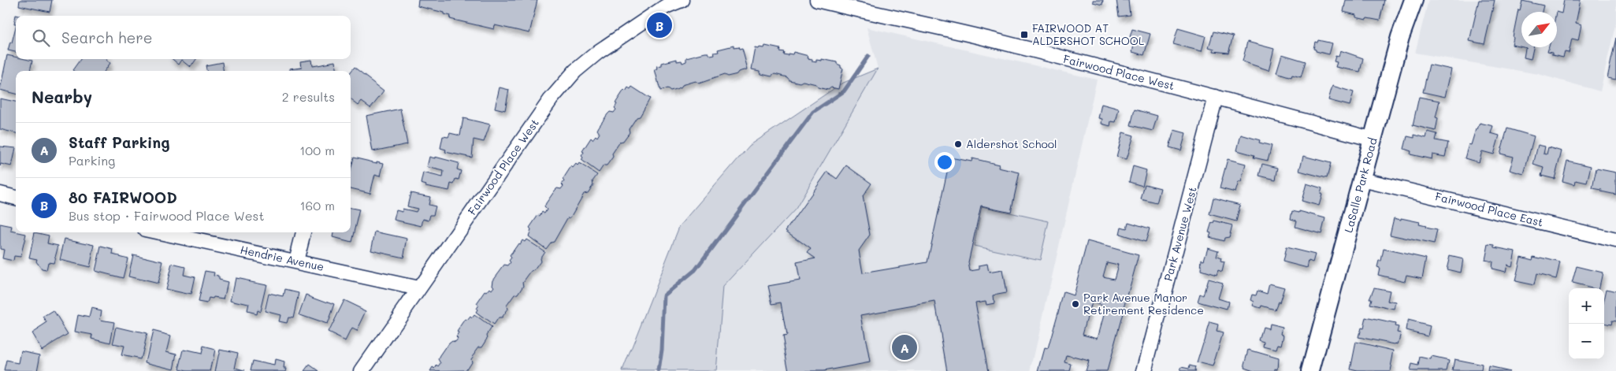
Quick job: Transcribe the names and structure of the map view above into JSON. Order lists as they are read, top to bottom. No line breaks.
{"streets":{"main road":["LaSalle Park Road"],"street":["Fairwood Place West","Fairwood Place East","Park Avenue West","Hendrie Avenue"]},"crossings":[["Fairwood Place West","LaSalle Park Road"],["Fairwood Place West","Park Avenue West"],["Fairwood Place West","Hendrie Avenue"],["LaSalle Park Road","Fairwood Place East"]],"places":{"transit":["FAIRWOOD AT ALDERSHOT SCHOOL"],"other":["Aldershot School","Park Avenue Manor Retirement Residence"]},"north":"top right","page":{"pins":["B","A"],"search":"Search here","heading":["Nearby","2 results"],"list":[{"mark":"A","name":"Staff Parking","note":"Parking","value":"100 m"},{"mark":"B","name":"80 FAIRWOOD","note":"Bus stop · Fairwood Place West","value":"160 m"}],"map_buttons":["+","−"]}}
